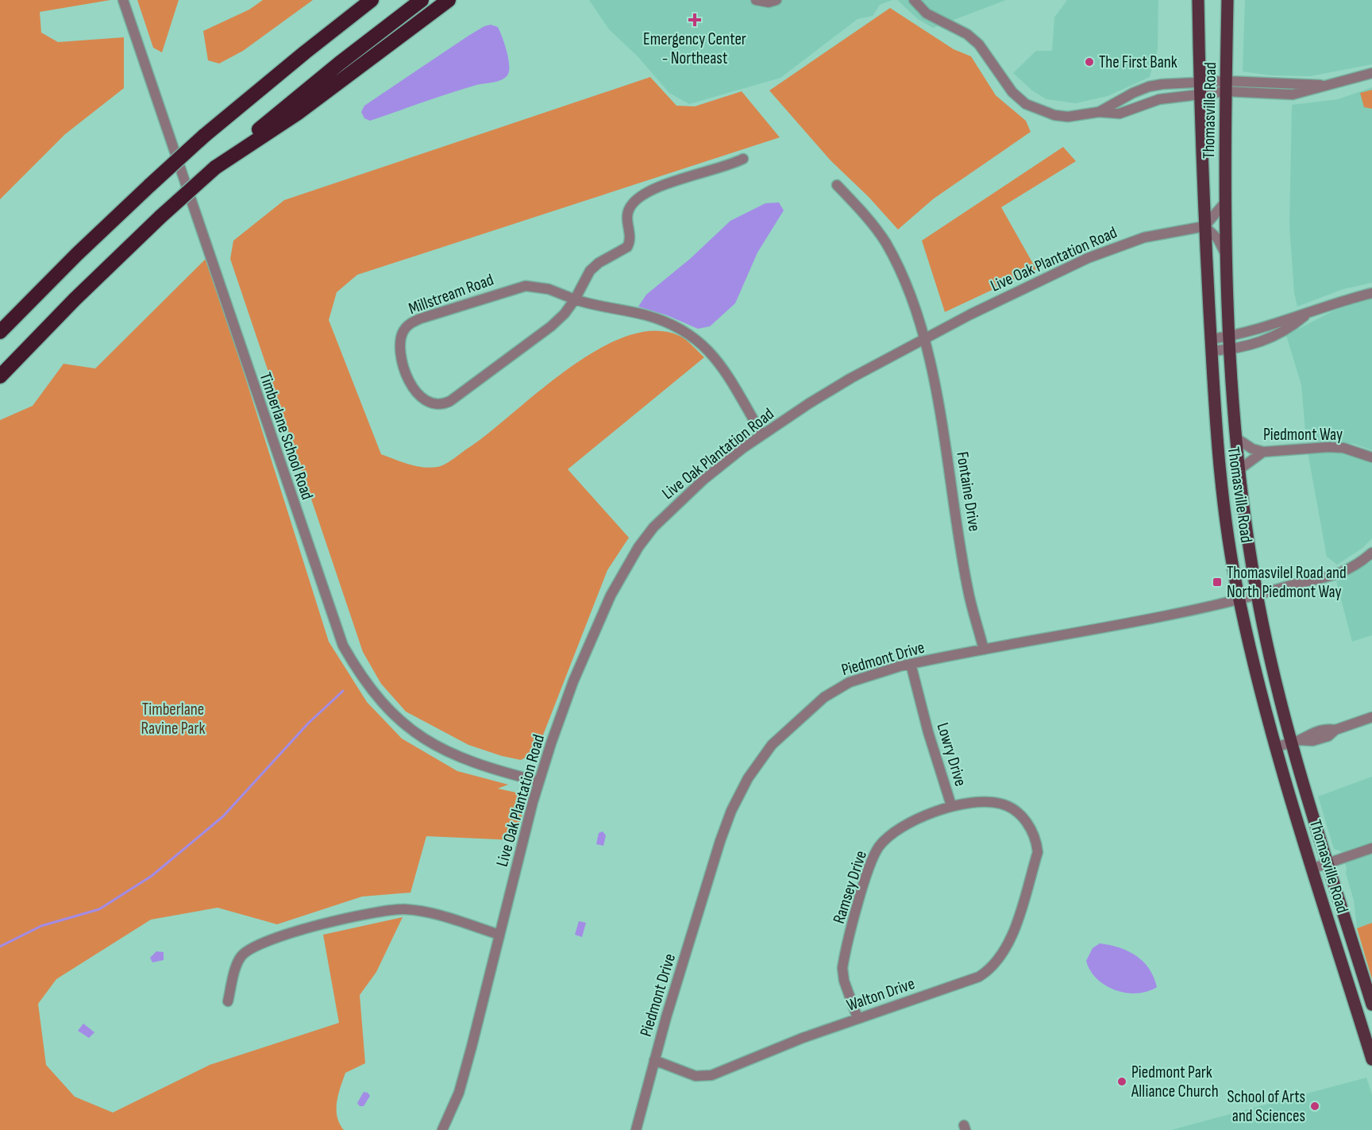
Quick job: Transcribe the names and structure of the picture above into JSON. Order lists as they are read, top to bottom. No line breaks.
{"streets":{"main road":["Thomasville Road"],"street":["Live Oak Plantation Road","Millstream Road","Piedmont Way","Timberlane School Road","Fontaine Drive","Piedmont Drive","Lowry Drive","Ramsey Drive","Walton Drive"]},"crossings":[["Thomasville Road","Live Oak Plantation Road"],["Thomasville Road","Piedmont Way"],["Thomasville Road","Piedmont Drive"],["Live Oak Plantation Road","Millstream Road"],["Live Oak Plantation Road","Timberlane School Road"],["Live Oak Plantation Road","Fontaine Drive"],["Fontaine Drive","Piedmont Drive"],["Piedmont Drive","Lowry Drive"],["Piedmont Drive","Walton Drive"],["Lowry Drive","Ramsey Drive"],["Lowry Drive","Walton Drive"],["Ramsey Drive","Walton Drive"]],"parks":["Timberlane Ravine Park"],"places":{"health":["Emergency Center - Northeast"],"other":["The First Bank","Piedmont Park Alliance Church","School of Arts and Sciences"],"transit":["Thomasvilel Road and North Piedmont Way"]}}
